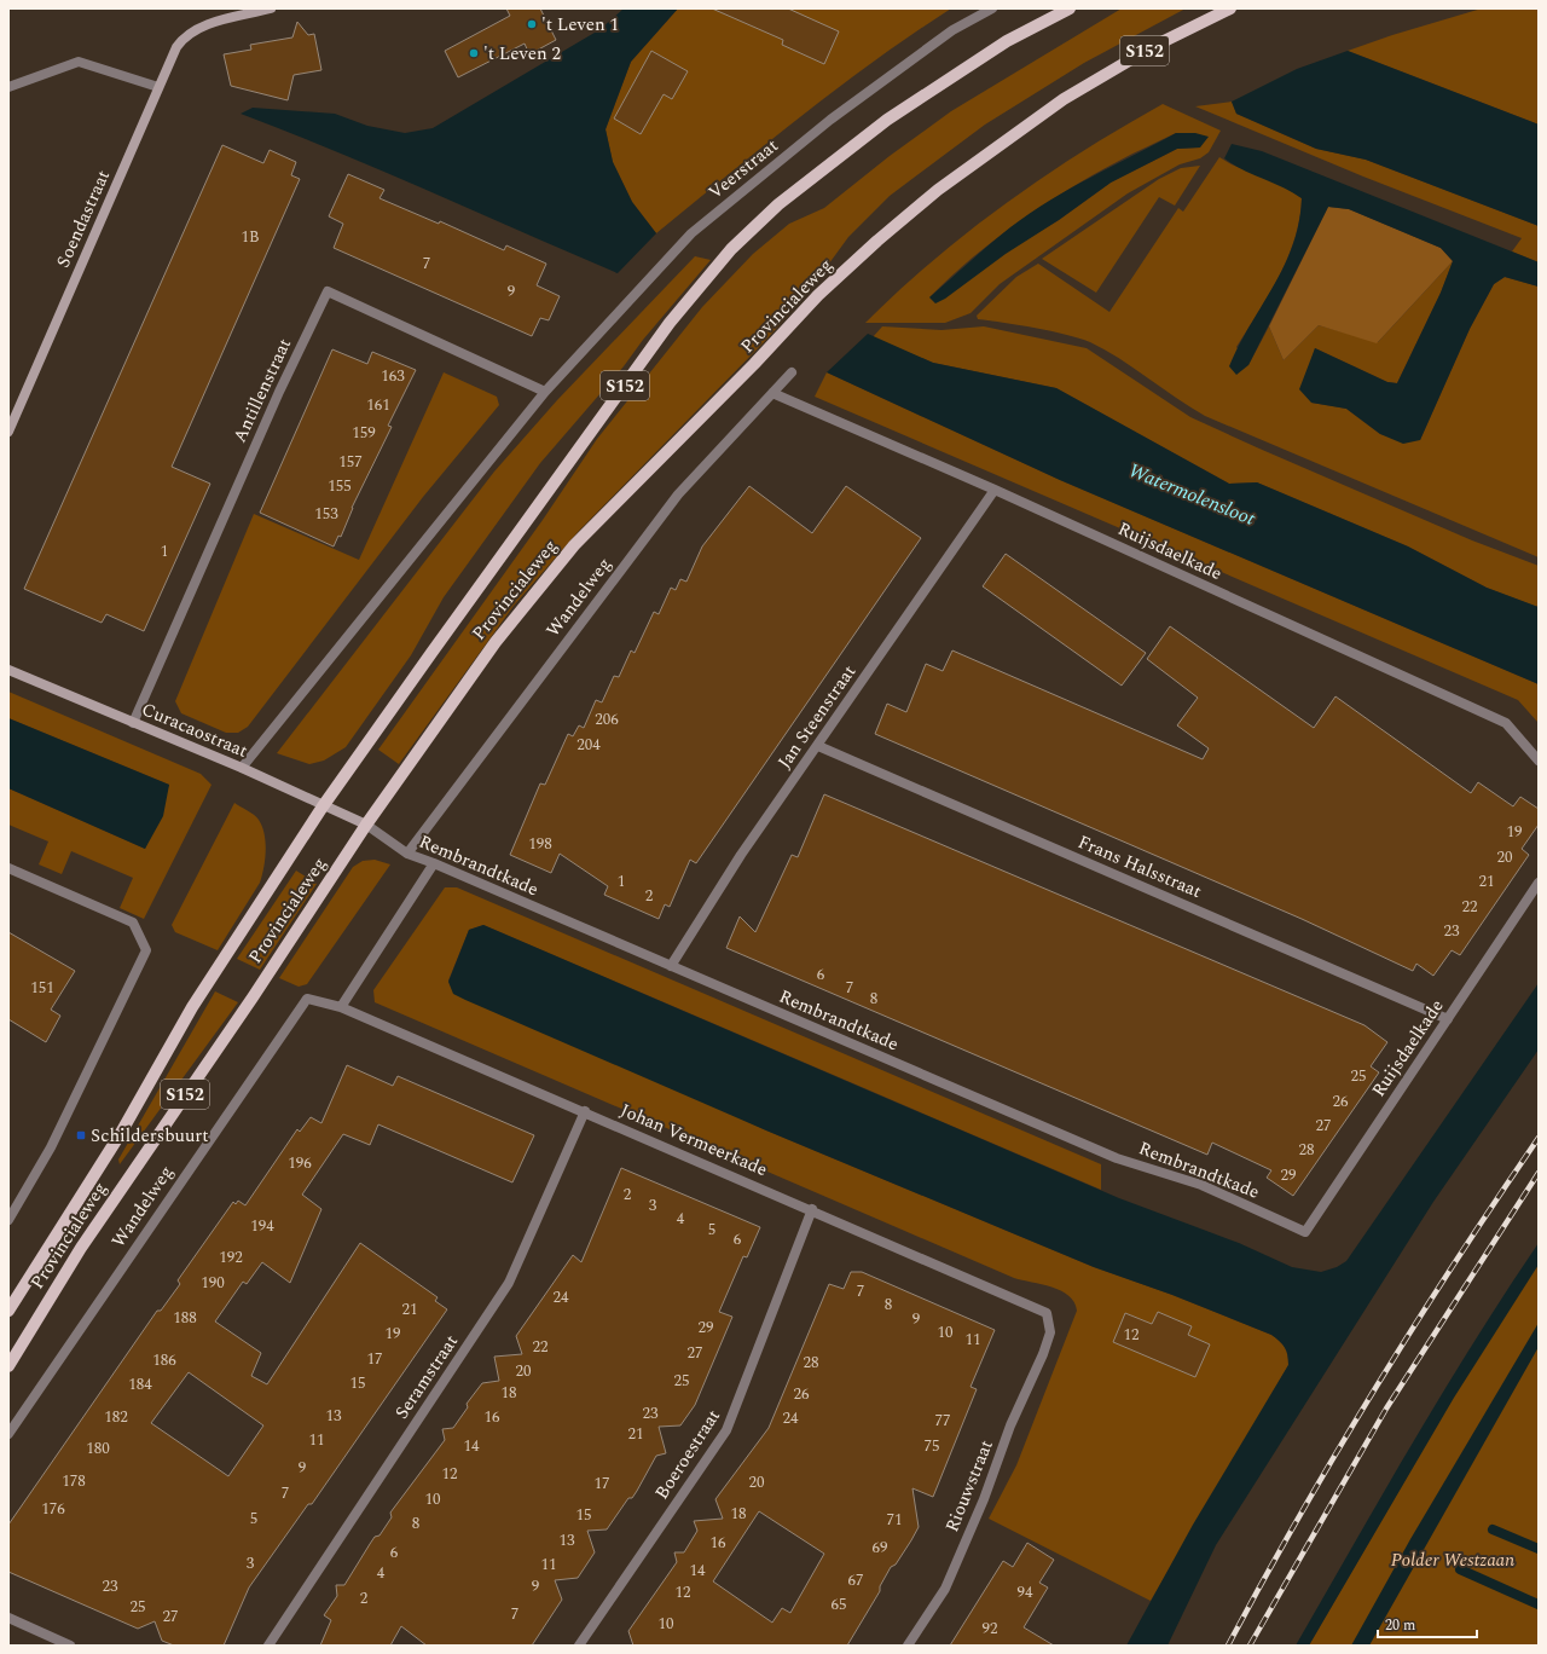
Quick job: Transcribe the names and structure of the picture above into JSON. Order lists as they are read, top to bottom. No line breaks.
{"streets":{"main road":["S152","Provincialeweg"],"street":["Veerstraat","Soendastraat","Antillenstraat","Ruijsdaelkade","Wandelweg","Jan Steenstraat","Curacaostraat","Rembrandtkade","Frans Halsstraat","Johan Vermeerkade","Seramstraat","Boeroestraat","Riouwstraat"]},"crossings":[["Veerstraat","Antillenstraat"],["Provincialeweg","Curacaostraat"],["Provincialeweg","Rembrandtkade"],["Antillenstraat","Curacaostraat"],["Ruijsdaelkade","Wandelweg"],["Ruijsdaelkade","Jan Steenstraat"],["Ruijsdaelkade","Rembrandtkade"],["Ruijsdaelkade","Frans Halsstraat"],["Wandelweg","Rembrandtkade"],["Wandelweg","Johan Vermeerkade"],["Jan Steenstraat","Rembrandtkade"],["Jan Steenstraat","Frans Halsstraat"],["Curacaostraat","Rembrandtkade"],["Johan Vermeerkade","Seramstraat"],["Johan Vermeerkade","Boeroestraat"],["Johan Vermeerkade","Riouwstraat"]],"water":["Watermolensloot"],"parks":["Polder Westzaan"],"places":{"other":["'t Leven 1","'t Leven 2"],"transit":["Schildersbuurt"]},"house_numbers":["1B","7","9","163","161","159","157","155","153","1","206","204","19","198","20","1","21","2","22","23","6","151","7","8","25","26","27","28","196","29","2","3","4","194","5","6","192","190","7","24","8","21","188","9","29","10","19","12","11","22","27","17","186","28","20","25","15","184","18","26","23","13","182","16","24","77","21","11","14","75","180","9","12","178","20","17","7","10","176","18","15","5","71","8","13","16","69","6","3","11","14","4","67","23","9","12","94","2","65","25","7","27","10","92"],"scale_bar":"20 m"}
